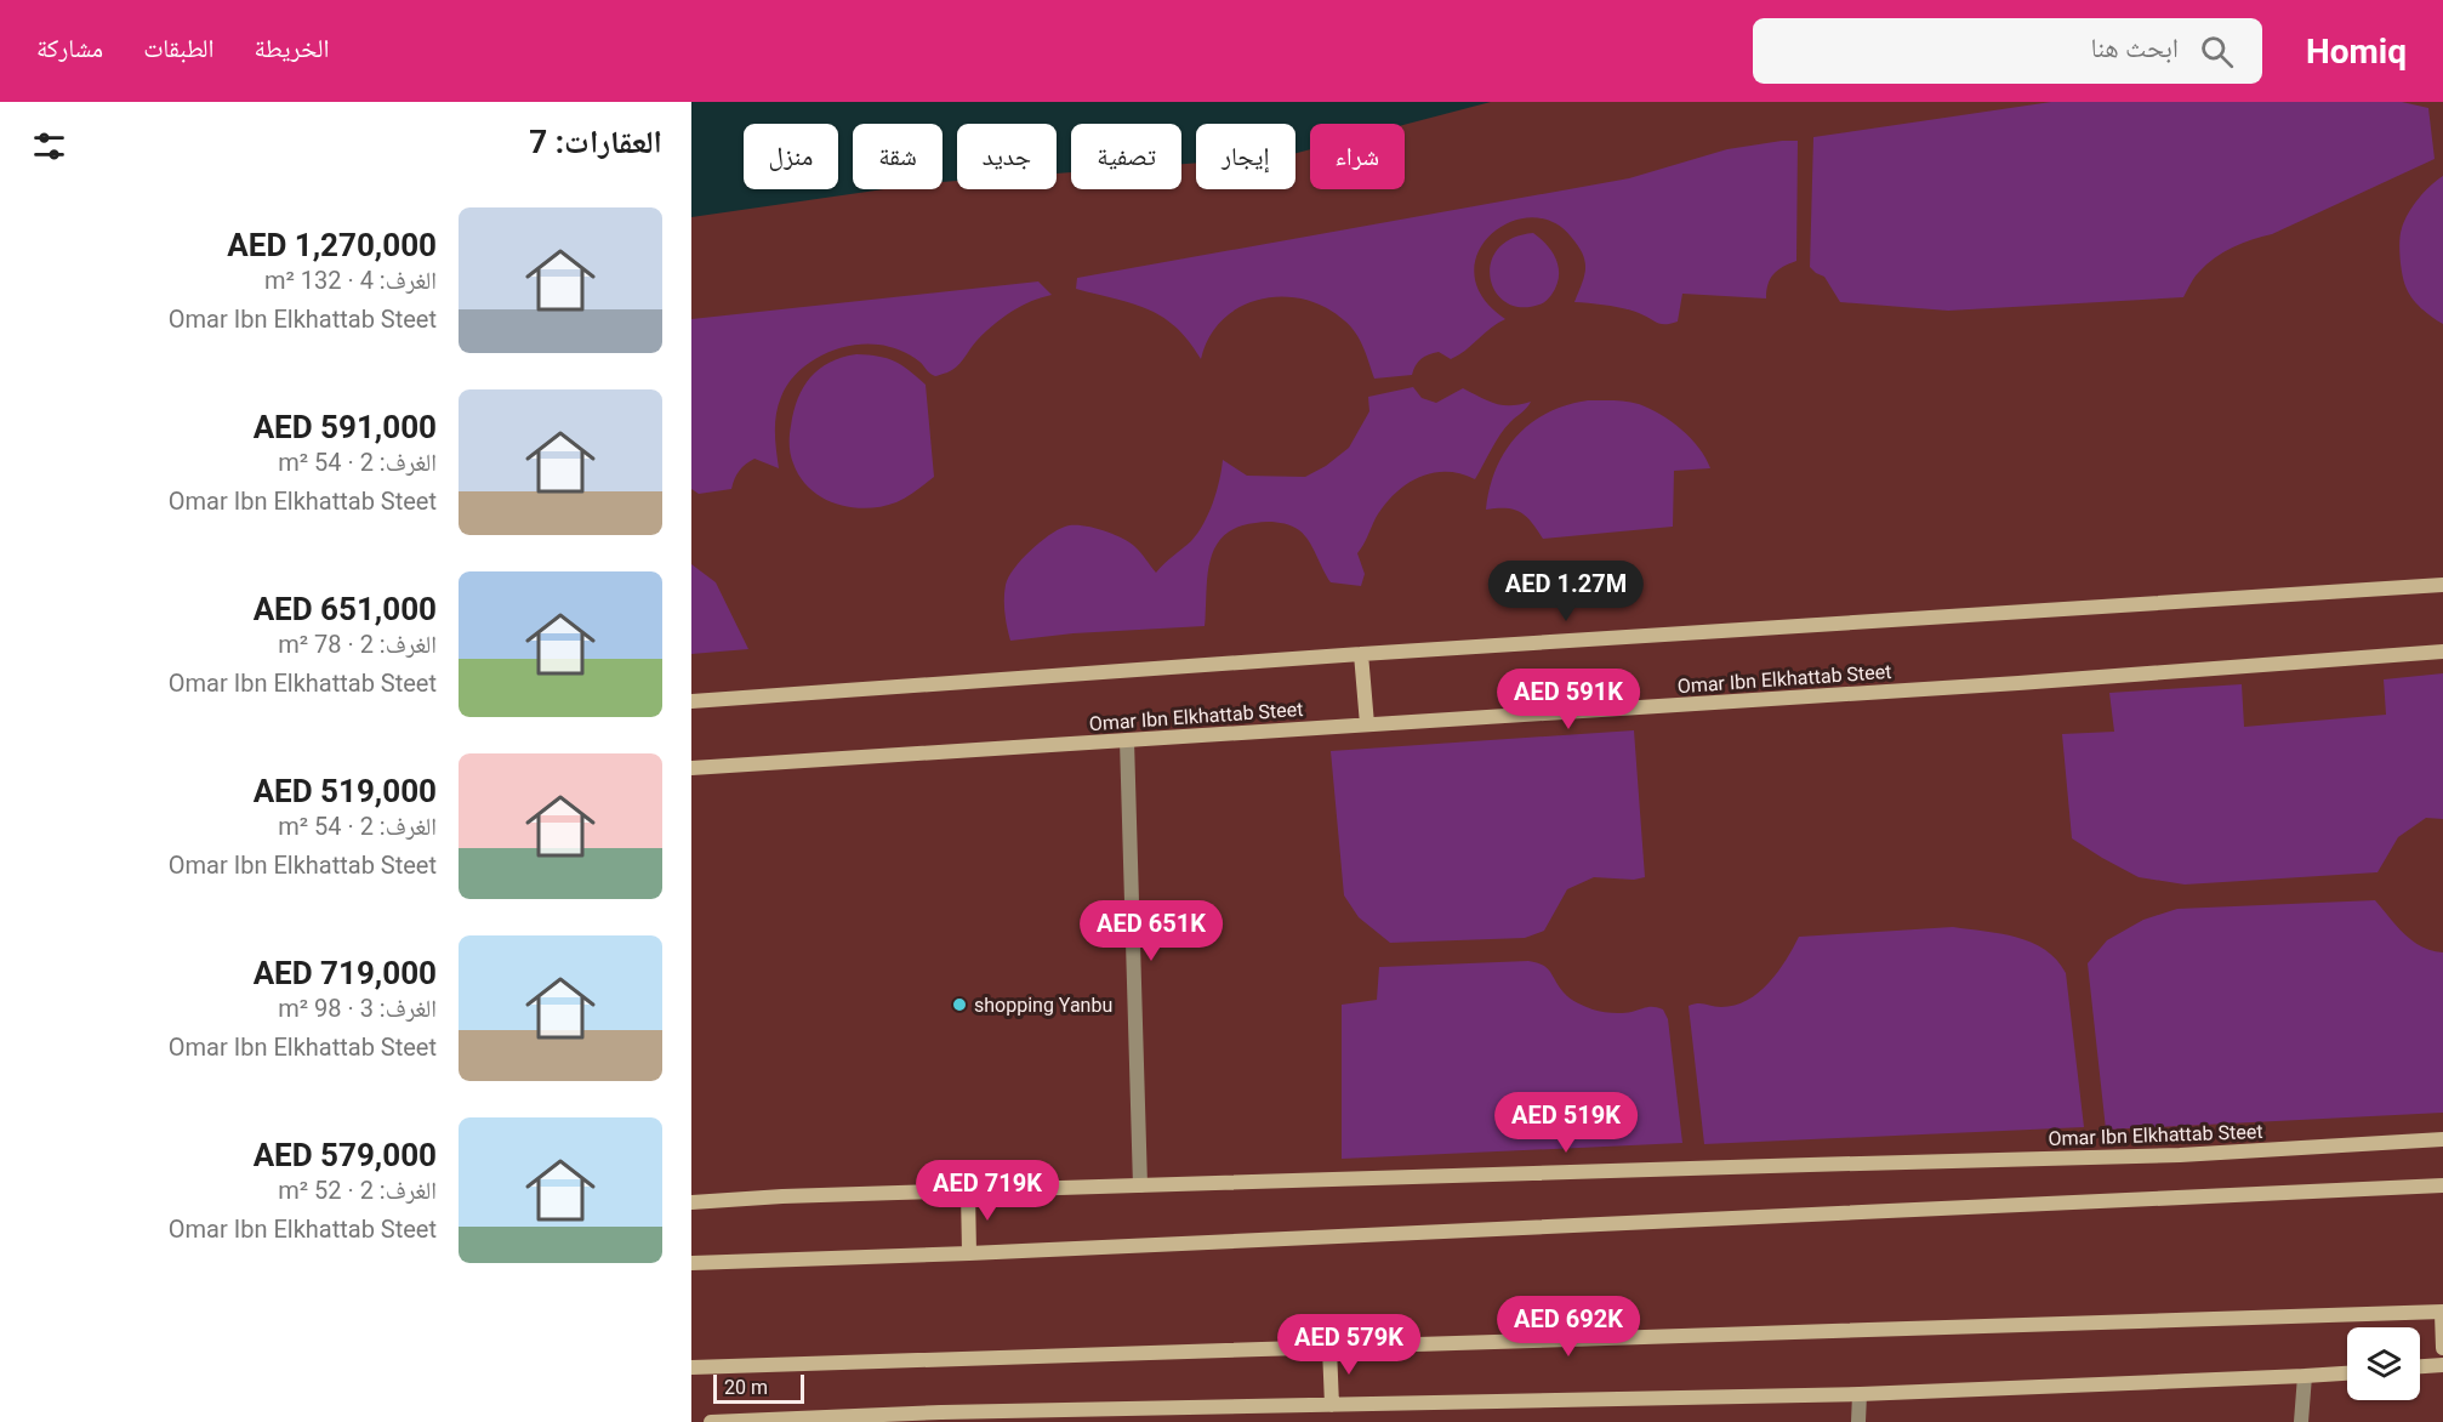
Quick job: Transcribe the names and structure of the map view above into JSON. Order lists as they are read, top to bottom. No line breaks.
{"streets":{"main road":["Omar Ibn Elkhattab Steet"]},"places":["shopping Yanbu"],"scale_bar":"20 m","page":{"header":"Homiq","search":"ابحث هنا","nav":["الخريطة","الطبقات","مشاركة"],"heading":"العقارات: 7","chip":["شراء","إيجار","تصفية","جديد","شقة","منزل"],"list":[{"name":"AED 1,270,000","note":"الغرف: 4 · 132 m² · Omar Ibn Elkhattab Steet"},{"name":"AED 591,000","note":"الغرف: 2 · 54 m² · Omar Ibn Elkhattab Steet"},{"name":"AED 651,000","note":"الغرف: 2 · 78 m² · Omar Ibn Elkhattab Steet"},{"name":"AED 519,000","note":"الغرف: 2 · 54 m² · Omar Ibn Elkhattab Steet"},{"name":"AED 719,000","note":"الغرف: 3 · 98 m² · Omar Ibn Elkhattab Steet"},{"name":"AED 579,000","note":"الغرف: 2 · 52 m² · Omar Ibn Elkhattab Steet"}],"price":["AED 1.27M","AED 591K","AED 651K","AED 519K","AED 719K","AED 692K","AED 579K"],"scale":"20 m"}}
